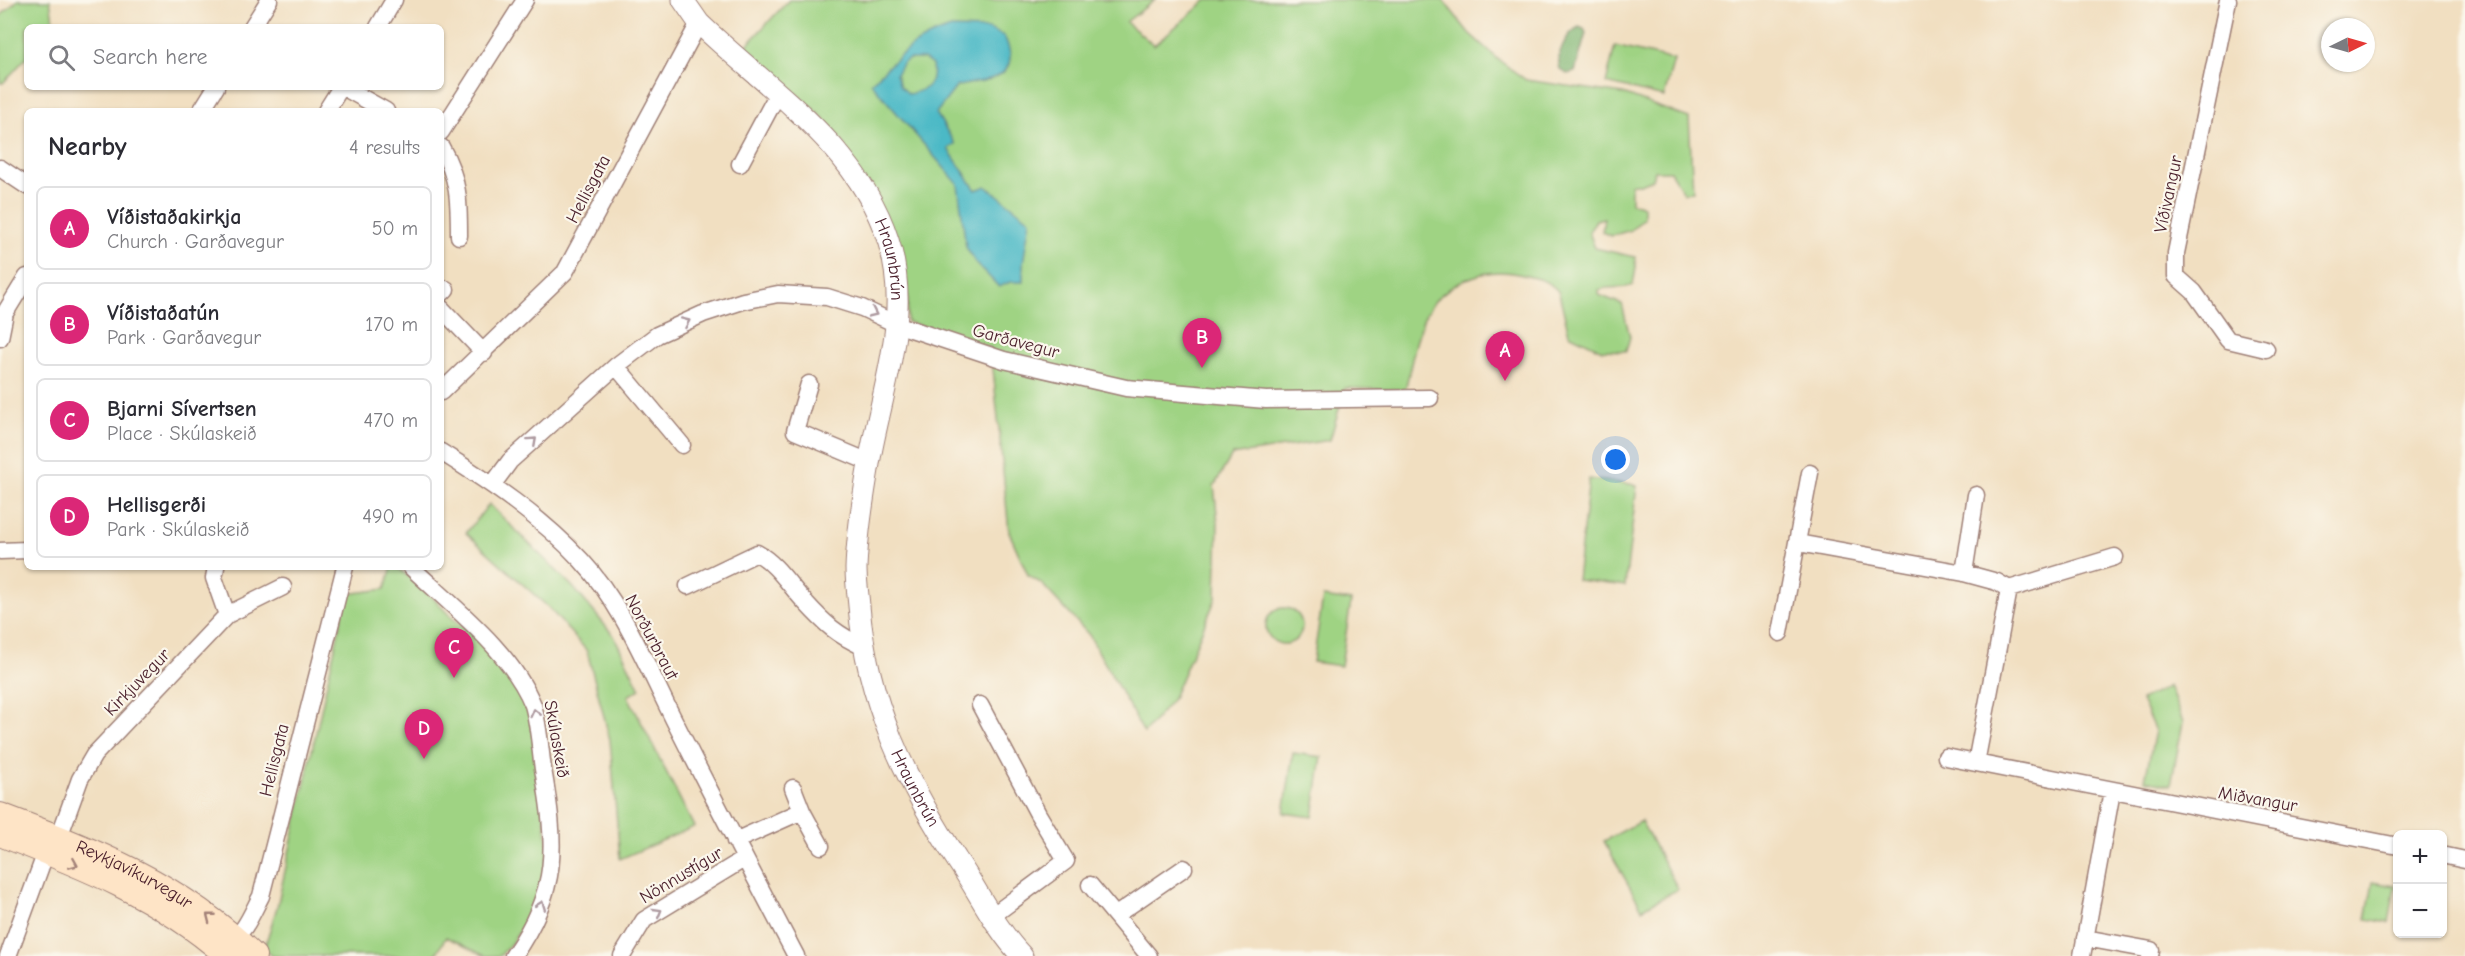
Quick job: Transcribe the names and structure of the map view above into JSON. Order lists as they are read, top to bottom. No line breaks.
{"streets":{"main road":["Reykjavíkurvegur"],"street":["Hellisgata","Víðivangur","Hraunbrún","Garðavegur","Norðurbraut","Kirkjuvegur","Skúlaskeið","Miðvangur","Nönnustígur"]},"crossings":[["Hellisgata","Hraunbrún"],["Hellisgata","Reykjavíkurvegur"],["Hraunbrún","Garðavegur"],["Garðavegur","Norðurbraut"],["Norðurbraut","Nönnustígur"],["Kirkjuvegur","Reykjavíkurvegur"]],"one_way":["Garðavegur","Skúlaskeið","Nönnustígur"],"north":"right","page":{"search":"Search here","heading":["Nearby","4 results"],"list":[{"mark":"A","name":"Víðistaðakirkja","note":"Church · Garðavegur","value":"50 m"},{"mark":"B","name":"Víðistaðatún","note":"Park · Garðavegur","value":"170 m"},{"mark":"C","name":"Bjarni Sívertsen","note":"Place · Skúlaskeið","value":"470 m"},{"mark":"D","name":"Hellisgerði","note":"Park · Skúlaskeið","value":"490 m"}],"pins":["B","A","C","D"],"map_buttons":["+","−"]}}
